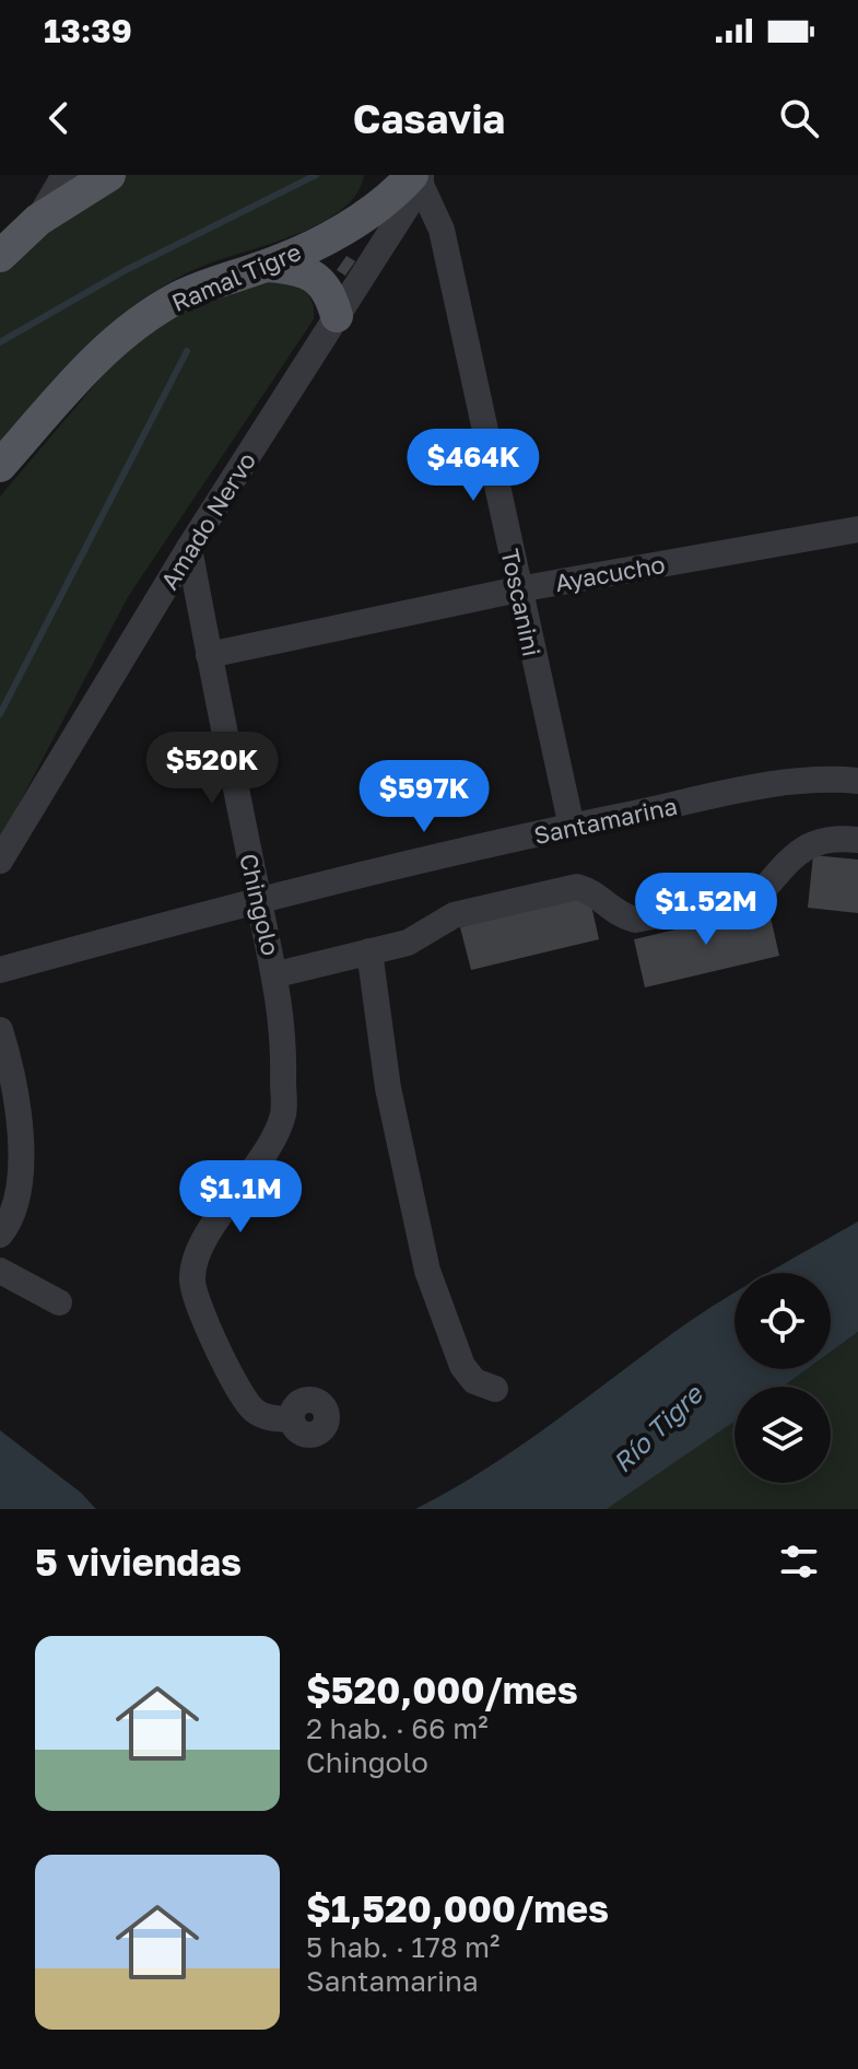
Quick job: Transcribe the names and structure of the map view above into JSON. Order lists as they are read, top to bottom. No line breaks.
{"streets":{"main road":["Ramal Tigre"],"street":["Amado Nervo","Ayacucho","Toscanini","Santamarina","Chingolo"]},"crossings":[["Ramal Tigre","Amado Nervo"],["Ramal Tigre","Toscanini"],["Amado Nervo","Toscanini"],["Amado Nervo","Chingolo"],["Ayacucho","Toscanini"],["Ayacucho","Chingolo"],["Toscanini","Santamarina"],["Santamarina","Chingolo"]],"water":["Río Tigre"],"page":{"status":"13:39","header":"Casavia","price":["$464K","$520K","$597K","$1.52M","$1.1M"],"heading":"5 viviendas","list":[{"name":"$520,000/mes","note":"2 hab. · 66 m² · Chingolo"},{"name":"$1,520,000/mes","note":"5 hab. · 178 m² · Santamarina"}]}}
